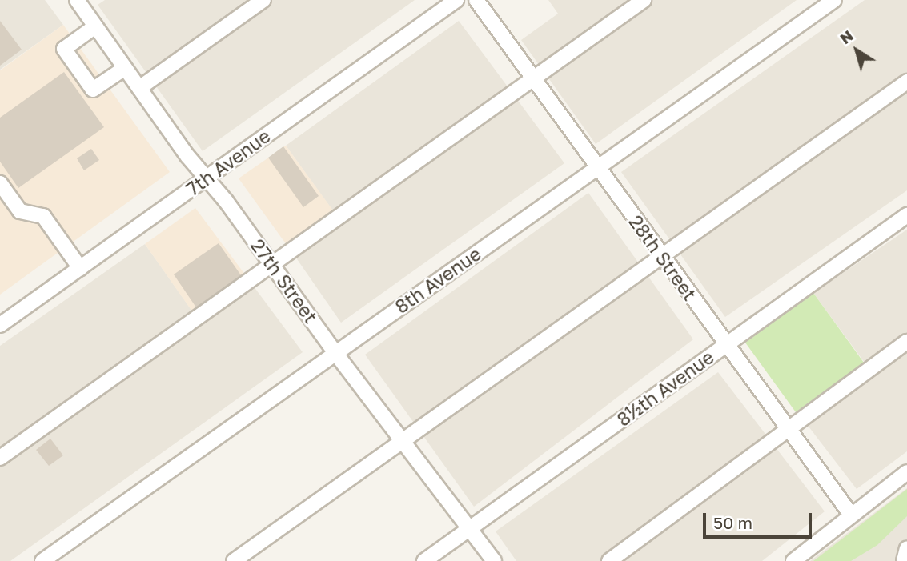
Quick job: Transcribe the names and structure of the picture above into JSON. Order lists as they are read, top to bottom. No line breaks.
{"streets":{"street":["7th Avenue","28th Street","8th Avenue","27th Street","8½th Avenue"]},"crossings":[["7th Avenue","27th Street"],["28th Street","8th Avenue"],["28th Street","8½th Avenue"],["8th Avenue","27th Street"],["27th Street","8½th Avenue"]],"scale_bar":"50 m","north":"top left"}
